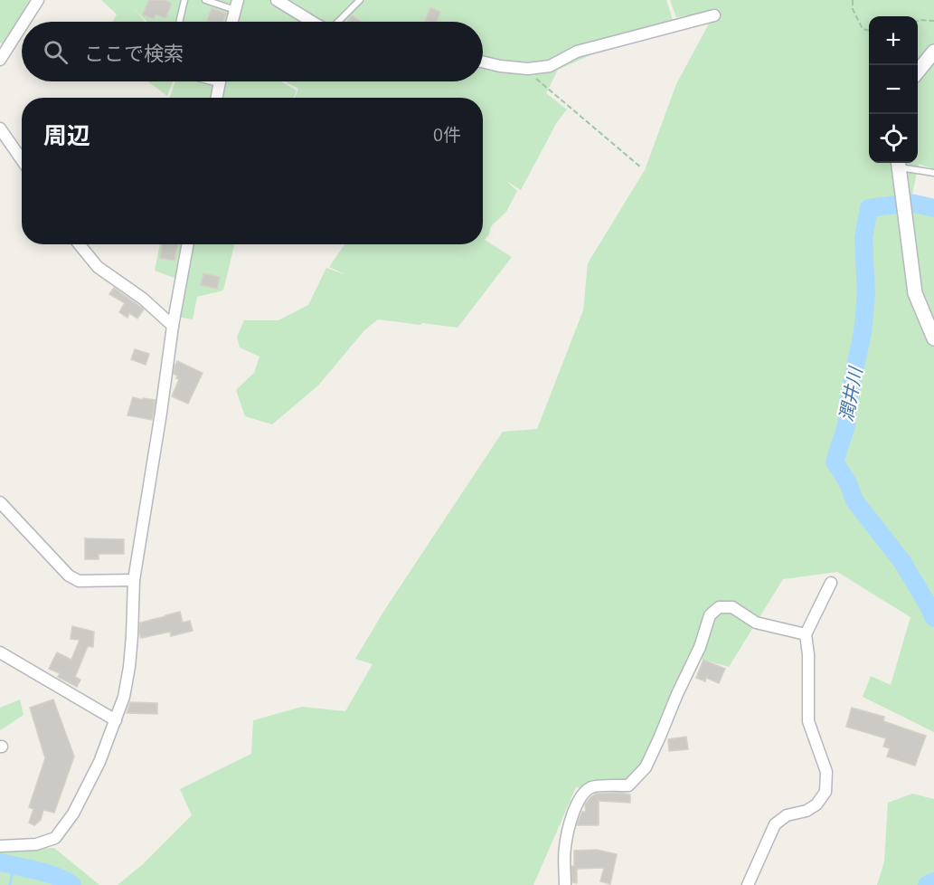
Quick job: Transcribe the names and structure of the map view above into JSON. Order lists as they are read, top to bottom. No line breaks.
{"water":["潤井川"],"page":{"map_buttons":["+","−"],"search":"ここで検索","heading":["周辺","0件"]}}
